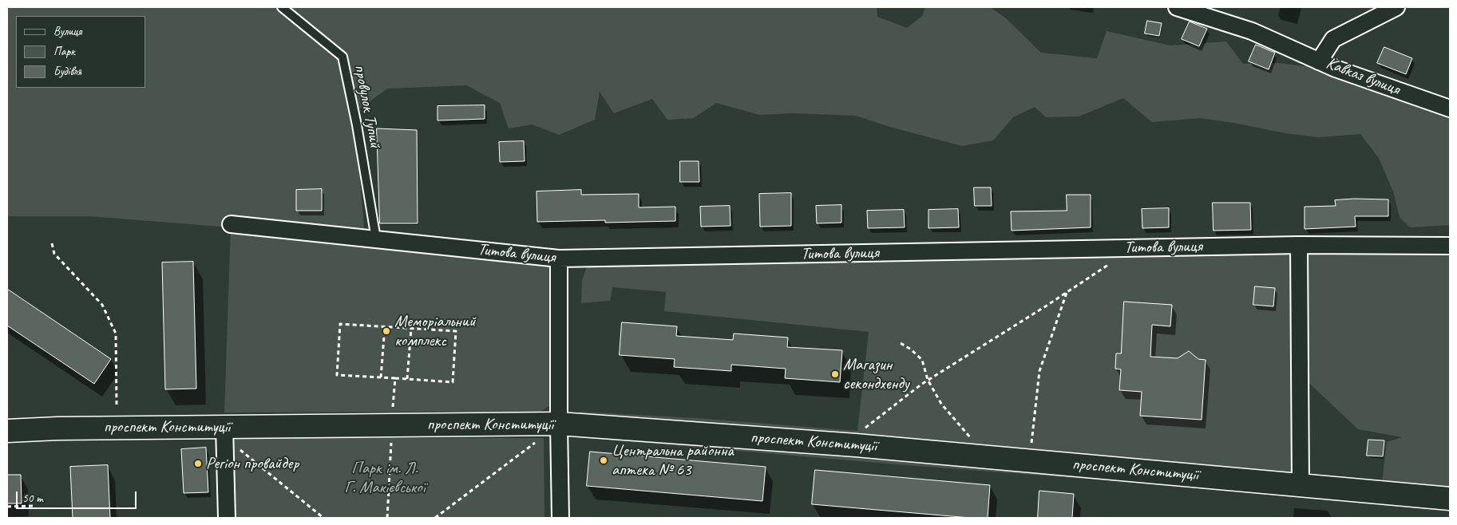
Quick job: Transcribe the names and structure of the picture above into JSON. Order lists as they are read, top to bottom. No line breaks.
{"streets":{"main road":["проспект Конституції"],"street":["Кавказ вулиця","Титова вулиця"],"lane":["провулок Тупий"]},"crossings":[["провулок Тупий","Титова вулиця"]],"parks":["Парк ім. Л. Г. Макієвської"],"places":["Меморіальний комплекс","Магазин секондхенду","Центральна районна аптека № 63","Регіон провайдер"],"legend":["Вулиця","Парк","Будівля"],"scale_bar":"50 m"}
